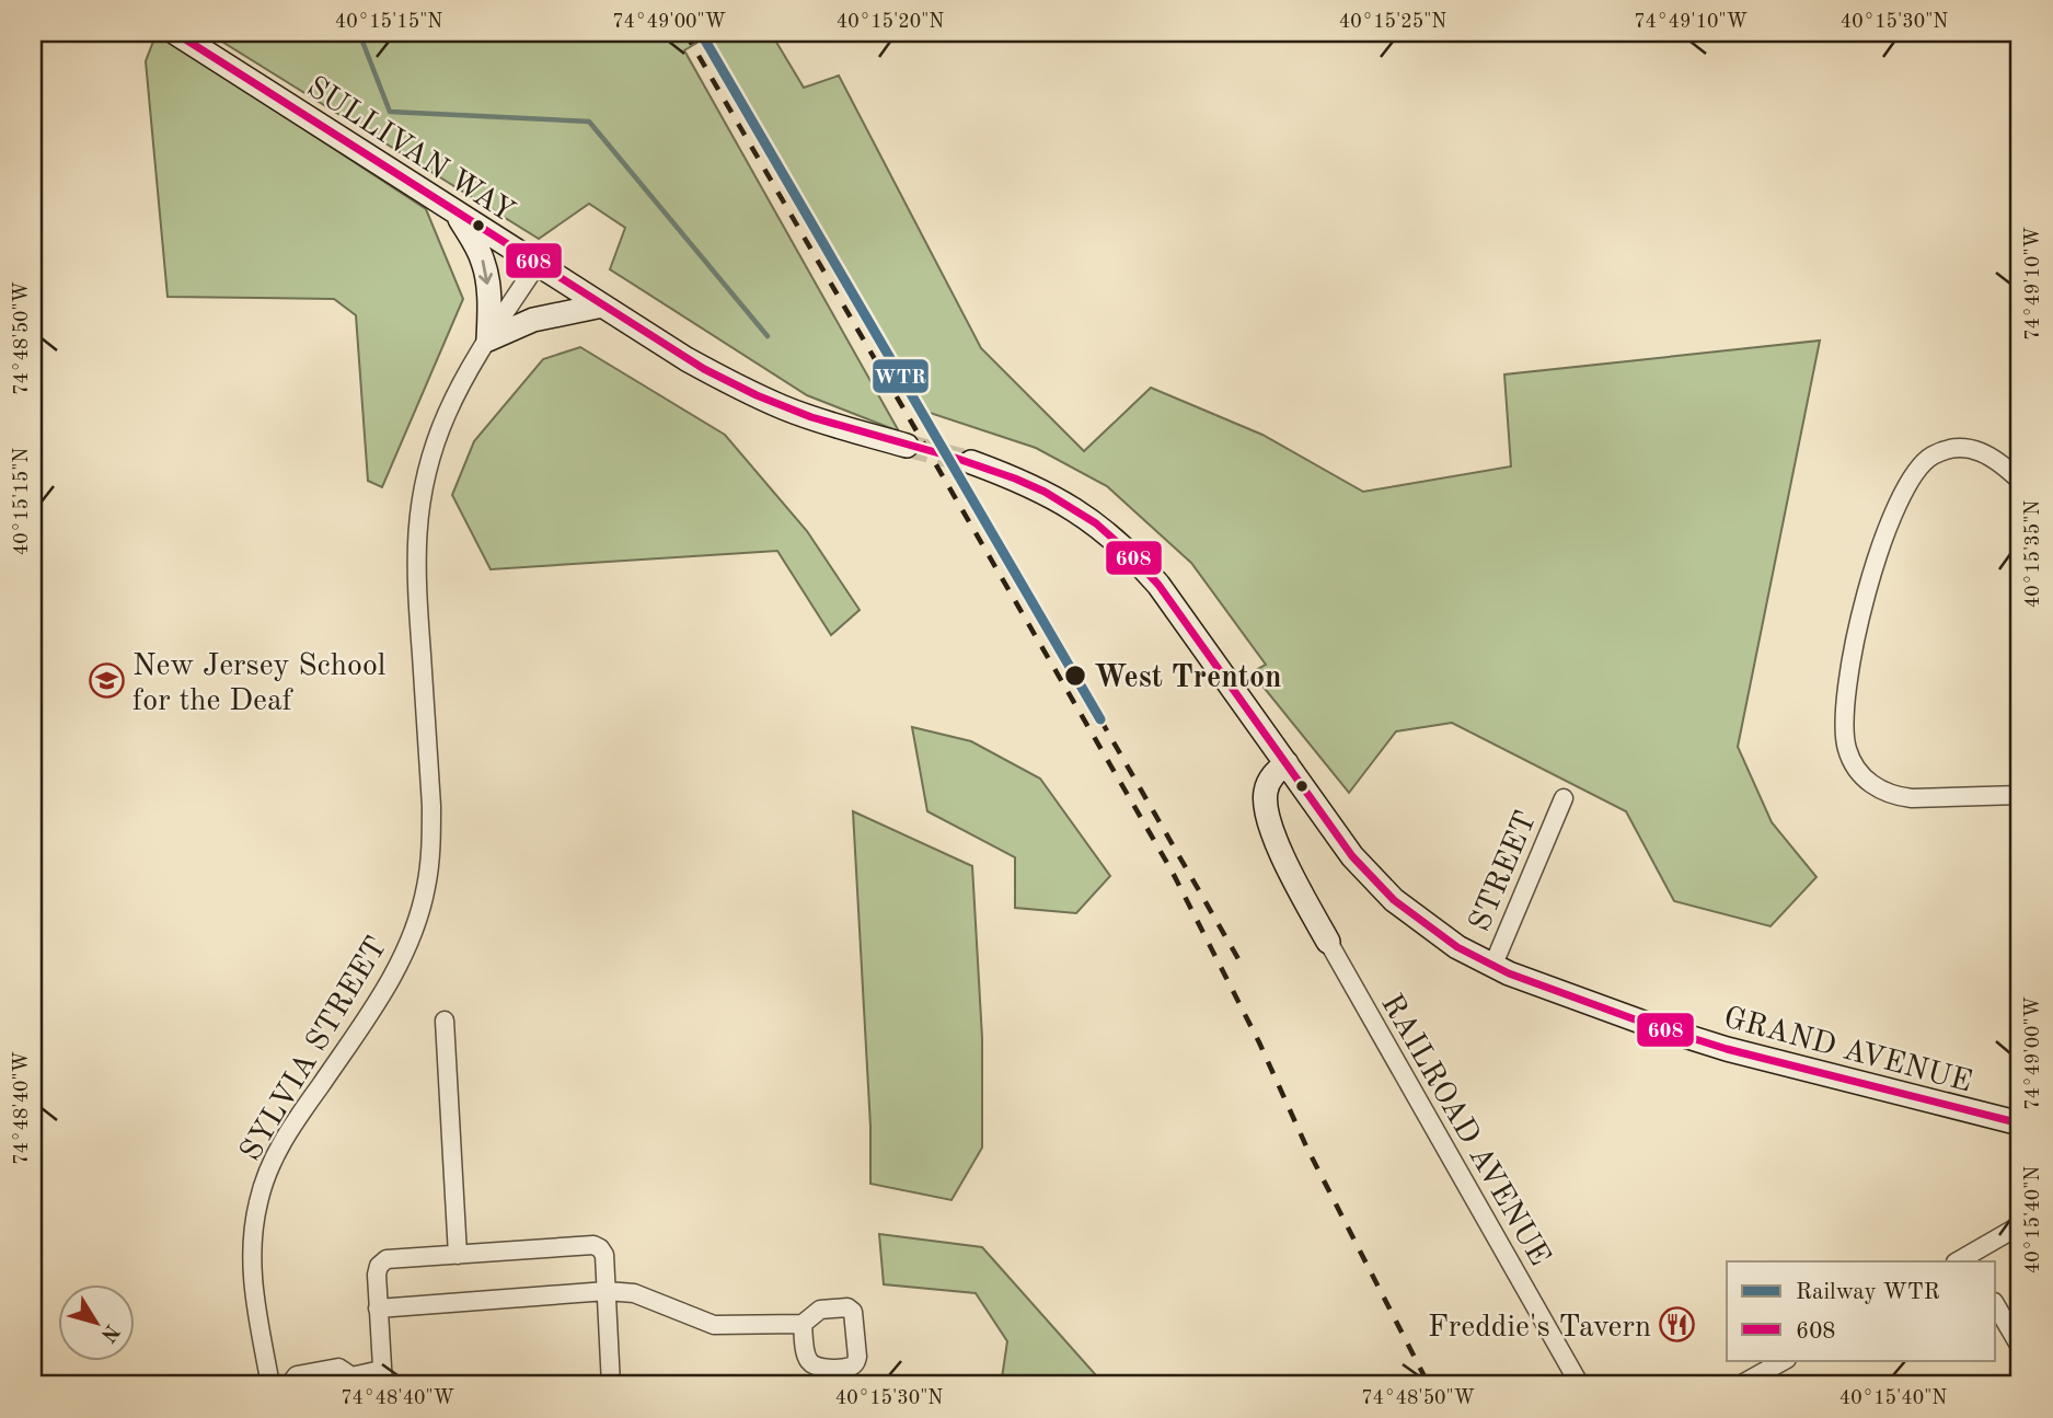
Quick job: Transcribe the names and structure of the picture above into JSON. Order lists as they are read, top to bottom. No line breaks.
{"streets":{"main road":["SULLIVAN WAY","GRAND AVENUE"],"street":["STREET","SYLVIA STREET","RAILROAD AVENUE"]},"crossings":[["SULLIVAN WAY","SYLVIA STREET"],["STREET","GRAND AVENUE"]],"places":{"other":["West Trenton"],"school or university":["New Jersey School for the Deaf"],"restaurant":["Freddie's Tavern"]},"lines":["rail line WTR","transit line 608"],"legend":["Railway WTR","608"],"north":"bottom right","coordinates":["40°15'15\"N","74°49'00\"W","40°15'20\"N","40°15'25\"N","74°49'10\"W","40°15'30\"N","74°48'50\"W","40°15'35\"N","74°48'40\"W","40°15'40\"N"]}
